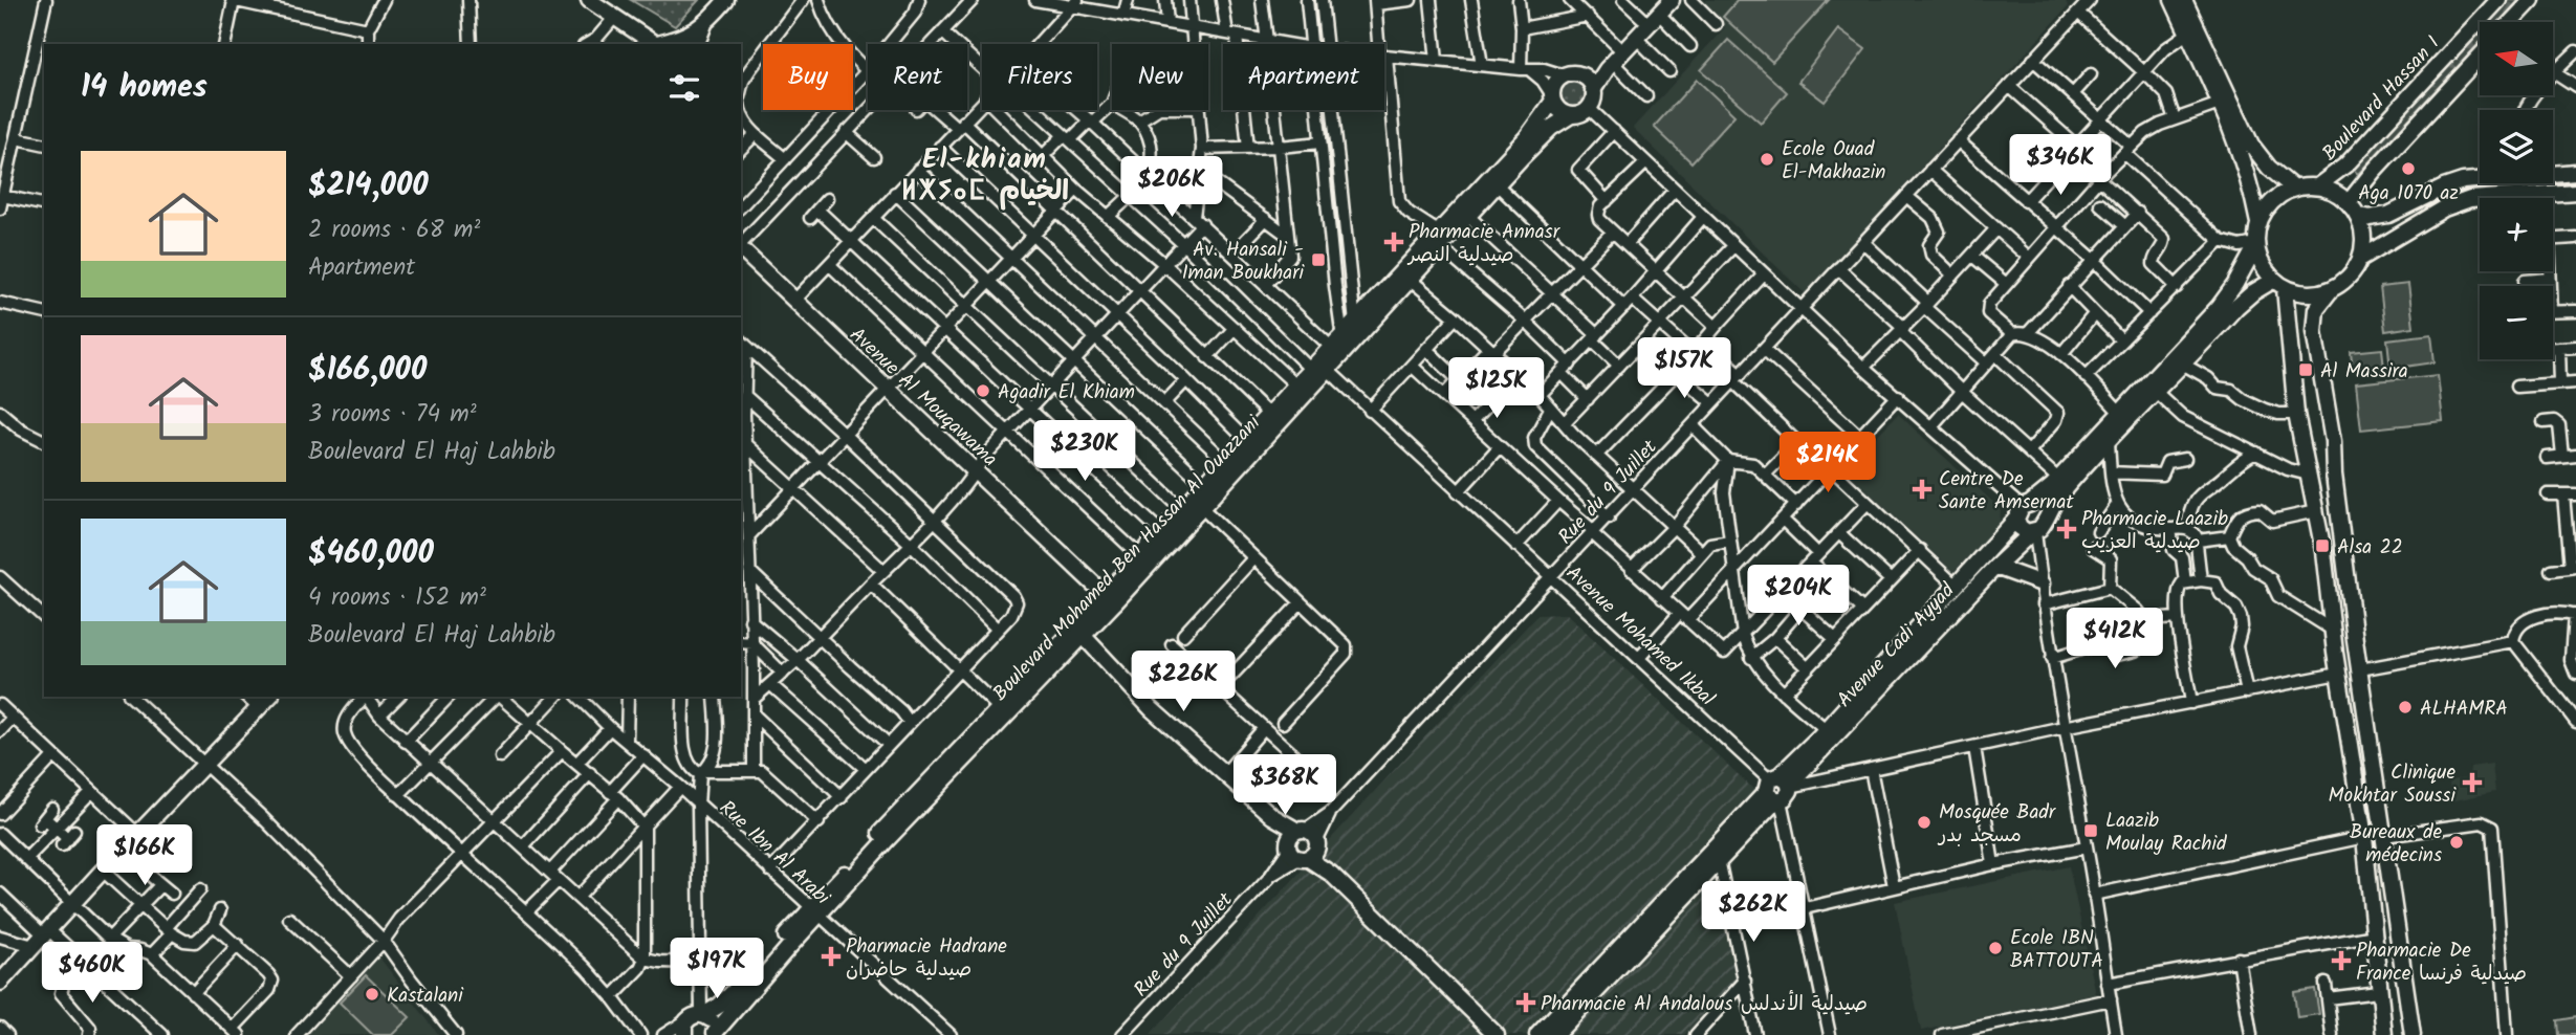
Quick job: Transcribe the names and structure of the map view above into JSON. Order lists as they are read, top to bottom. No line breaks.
{"streets":{"street":["Boulevard Hassan I","Avenue Al Mouqawama","Rue du 9 Juillet","Boulevard Mohamed Ben Hassan Al Ouazzani","Avenue Mohamed Ikbal","Avenue Cadi Ayyad","Rue Ibn Al Arabi"]},"crossings":[["Boulevard Hassan I","Avenue Cadi Ayyad"],["Avenue Al Mouqawama","Boulevard Mohamed Ben Hassan Al Ouazzani"],["Rue du 9 Juillet","Avenue Mohamed Ikbal"],["Boulevard Mohamed Ben Hassan Al Ouazzani","Avenue Mohamed Ikbal"],["Boulevard Mohamed Ben Hassan Al Ouazzani","Rue Ibn Al Arabi"],["Avenue Mohamed Ikbal","Avenue Cadi Ayyad"]],"districts":["El-khiam ⵍⵅⵢⴰⵎ الخيام"],"places":{"other":["Ecole Ouad El-Makhazin","Aga 1070 az","Agadir El Khiam","ALHAMRA","Mosquée Badr مسجد بدر","Bureaux de médecins","Ecole IBN BATTOUTA","Kastalani"],"health":["Pharmacie Annasr صيدلية النصر","Centre De Sante Amsernat","Pharmacie Laazib صيدلية العزيب","Clinique Mokhtar Soussi","Pharmacie Hadrane صيدلية حاضران","Pharmacie De France صيدلية فرنسا","Pharmacie Al Andalous صيدلية الأندلس"],"transit":["Av. Hansali - Iman Boukhari","Al Massira","Alsa 22","Laazib Moulay Rachid"]},"north":"left","page":{"map_buttons":["+","−"],"chip":["Buy","Rent","Filters","New","Apartment"],"heading":"14 homes","list":[{"name":"$214,000","note":"2 rooms · 68 m² · Apartment"},{"name":"$166,000","note":"3 rooms · 74 m² · Boulevard El Haj Lahbib"},{"name":"$460,000","note":"4 rooms · 152 m² · Boulevard El Haj Lahbib"}],"price":["$346K","$206K","$157K","$125K","$230K","$214K","$204K","$412K","$226K","$368K","$166K","$262K","$197K","$460K"]}}
